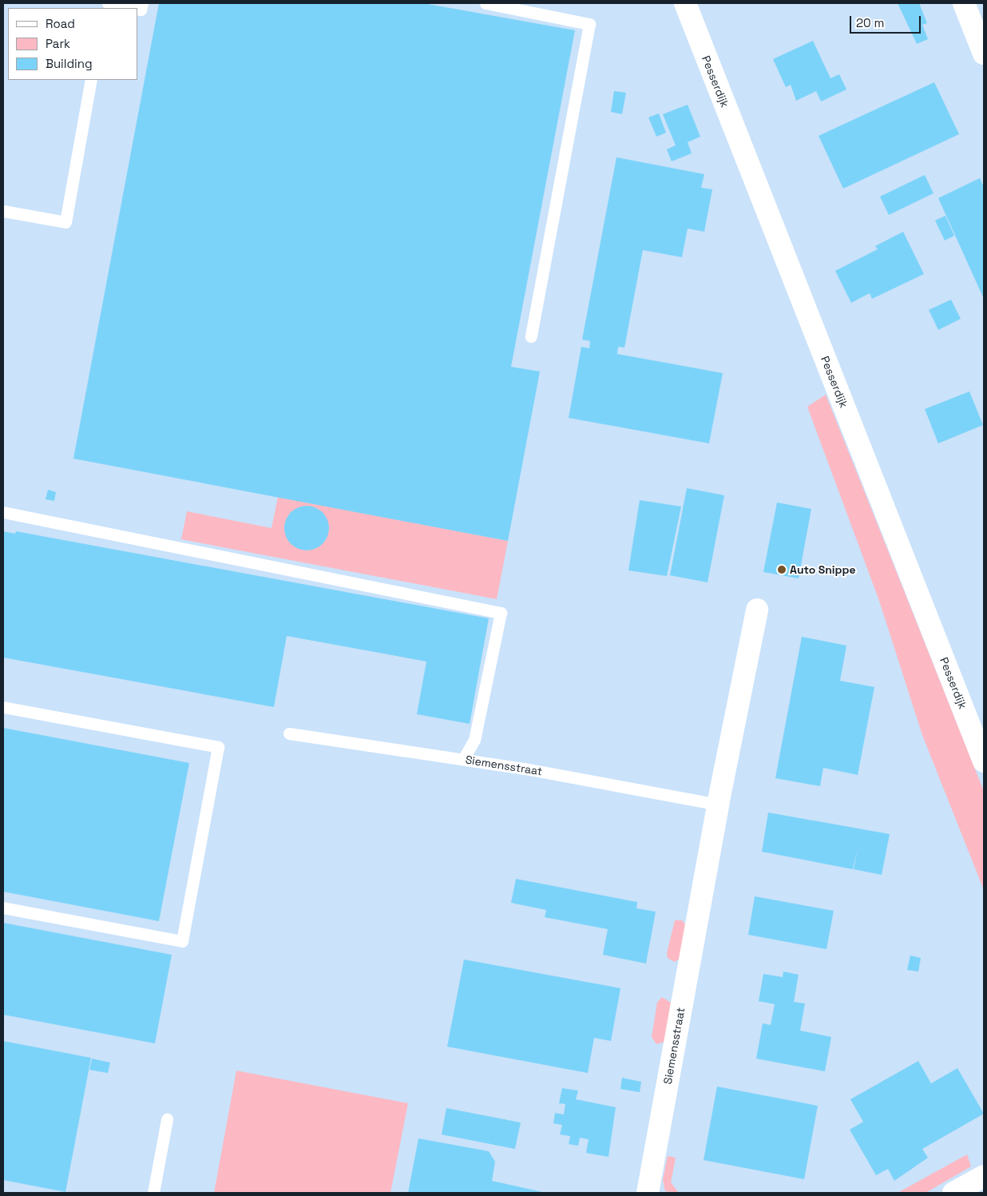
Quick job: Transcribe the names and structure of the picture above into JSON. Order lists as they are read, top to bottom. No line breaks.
{"streets":{"street":["Pesserdijk","Siemensstraat"]},"places":["Auto Snippe"],"legend":["Road","Park","Building"],"scale_bar":"20 m"}
